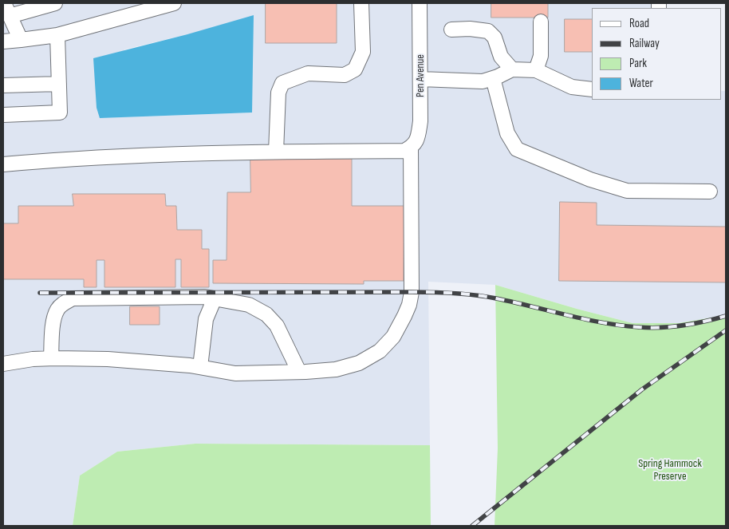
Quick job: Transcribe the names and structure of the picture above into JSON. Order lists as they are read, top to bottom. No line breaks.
{"streets":{"street":["Pen Avenue"]},"parks":["Spring Hammock Preserve"],"legend":["Road","Railway","Park","Water"]}
